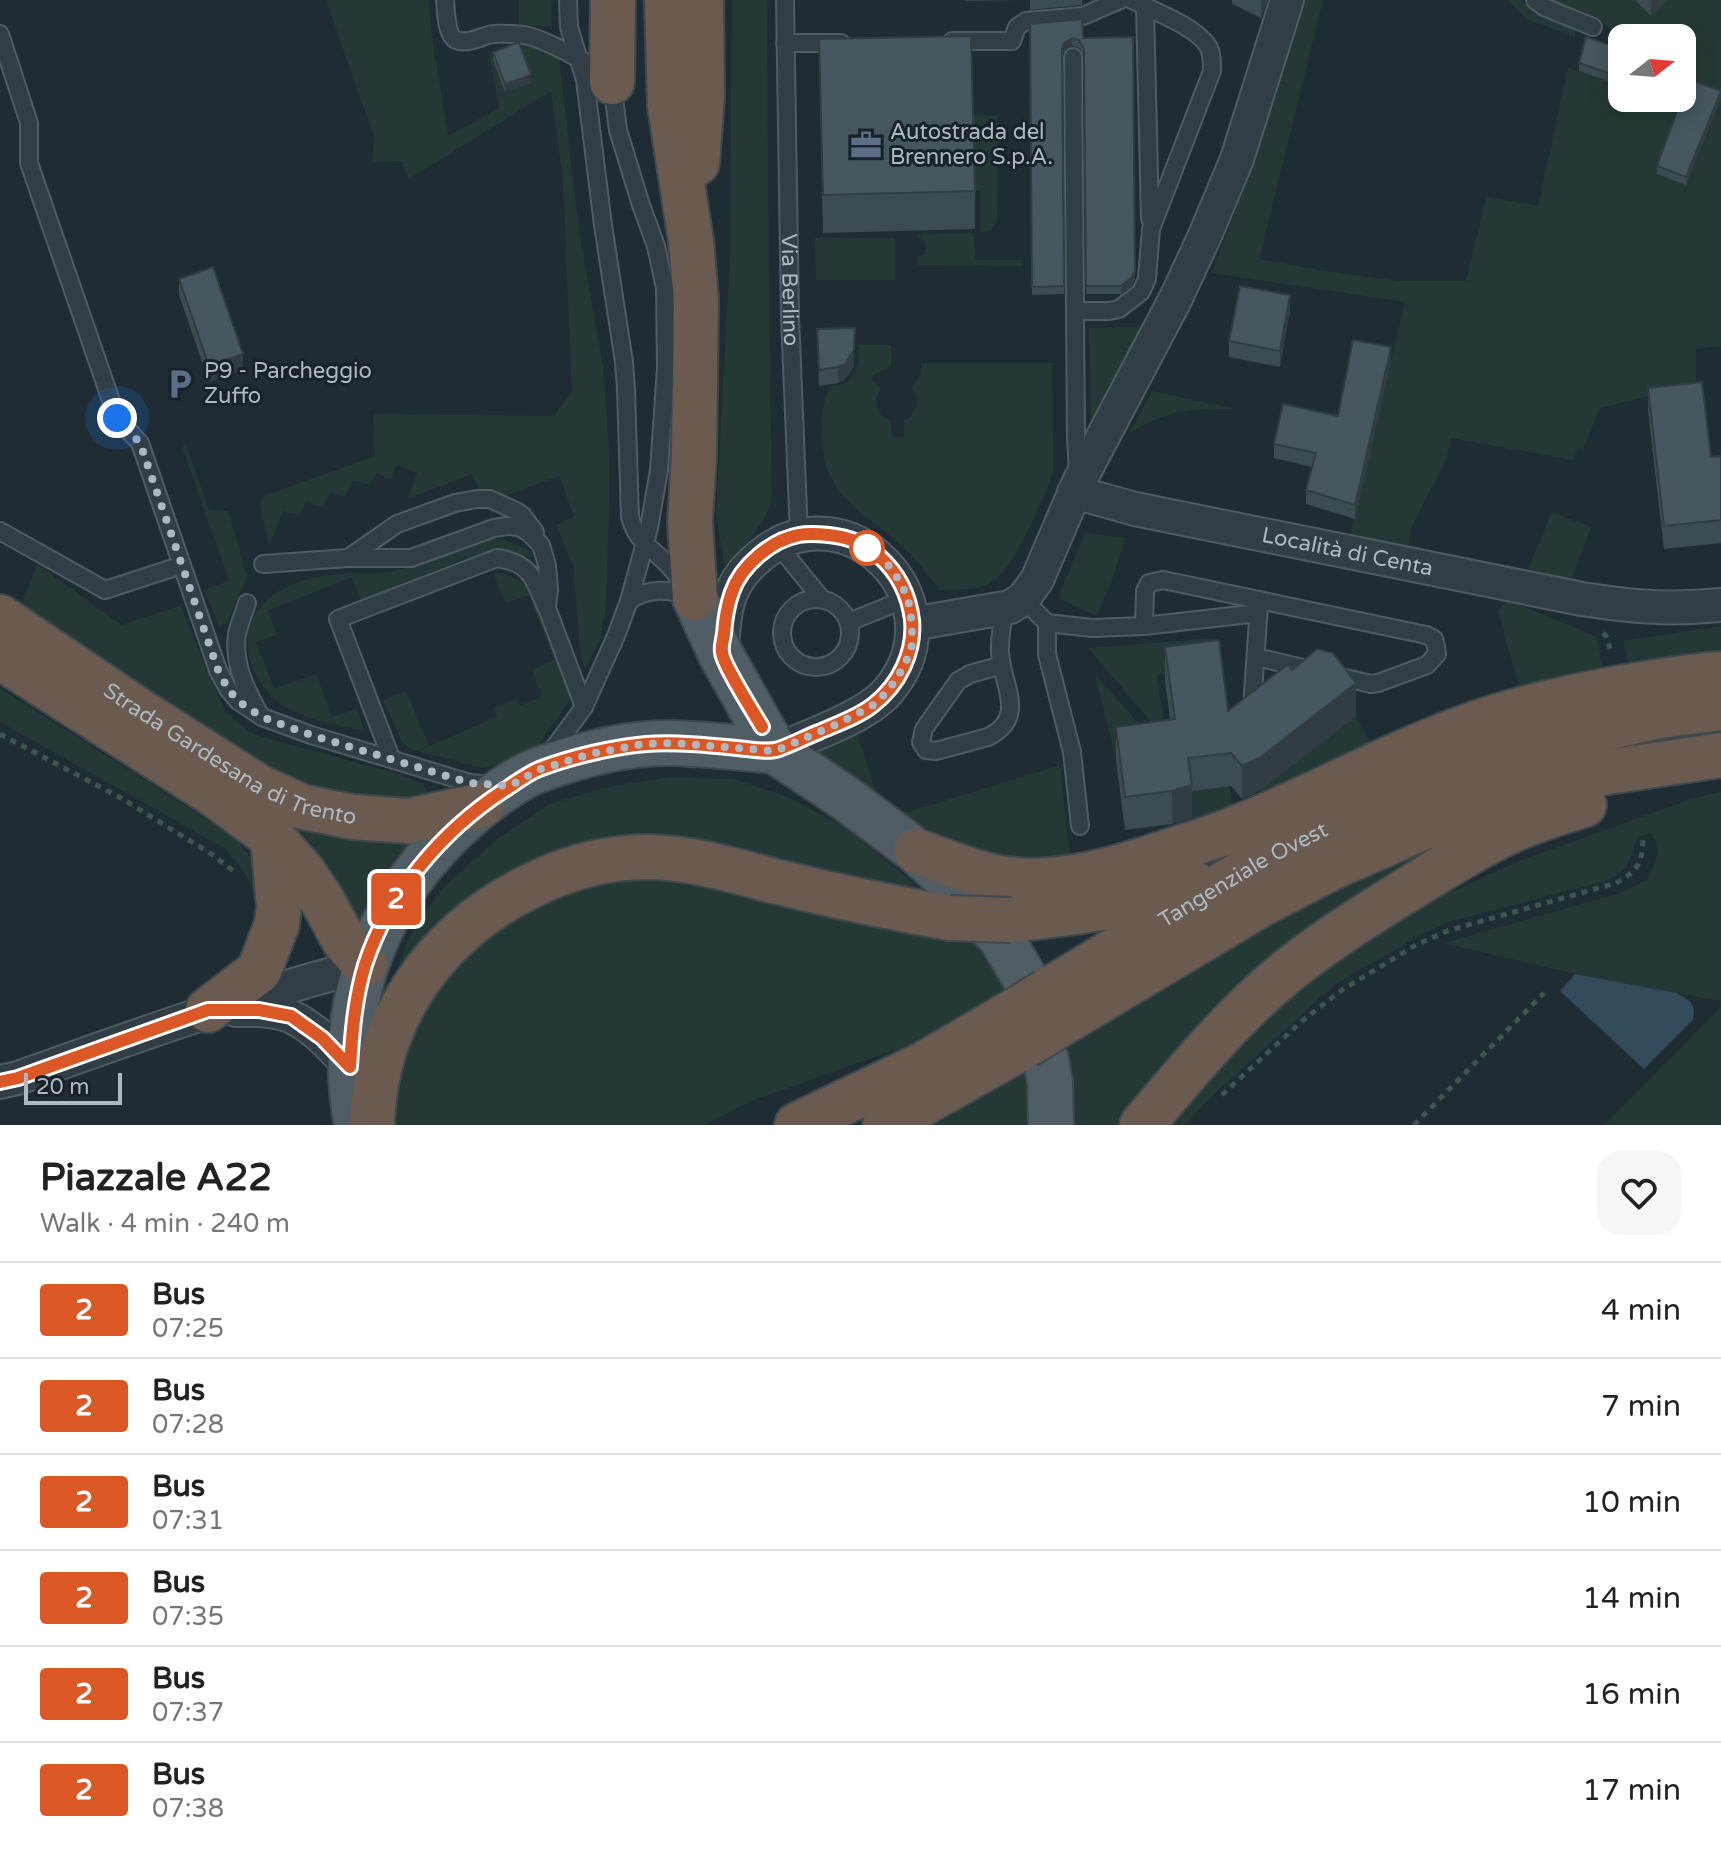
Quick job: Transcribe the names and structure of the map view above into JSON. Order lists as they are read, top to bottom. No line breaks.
{"streets":{"highway":["Strada Gardesana di Trento","Tangenziale Ovest"],"street":["Località di Centa"],"lane":["Via Berlino"]},"places":{"office":["Autostrada del Brennero S.p.A."],"parking":["P9 - Parcheggio Zuffo"]},"lines":["bus line 2"],"scale_bar":"20 m","north":"right","page":{"on_map":"2","scale":"20 m","heading":["Piazzale A22","Walk · 4 min · 240 m"],"list":[{"mark":"2","name":"Bus","note":"07:25","value":"4 min"},{"mark":"2","name":"Bus","note":"07:28","value":"7 min"},{"mark":"2","name":"Bus","note":"07:31","value":"10 min"},{"mark":"2","name":"Bus","note":"07:35","value":"14 min"},{"mark":"2","name":"Bus","note":"07:37","value":"16 min"},{"mark":"2","name":"Bus","note":"07:38","value":"17 min"}]}}
